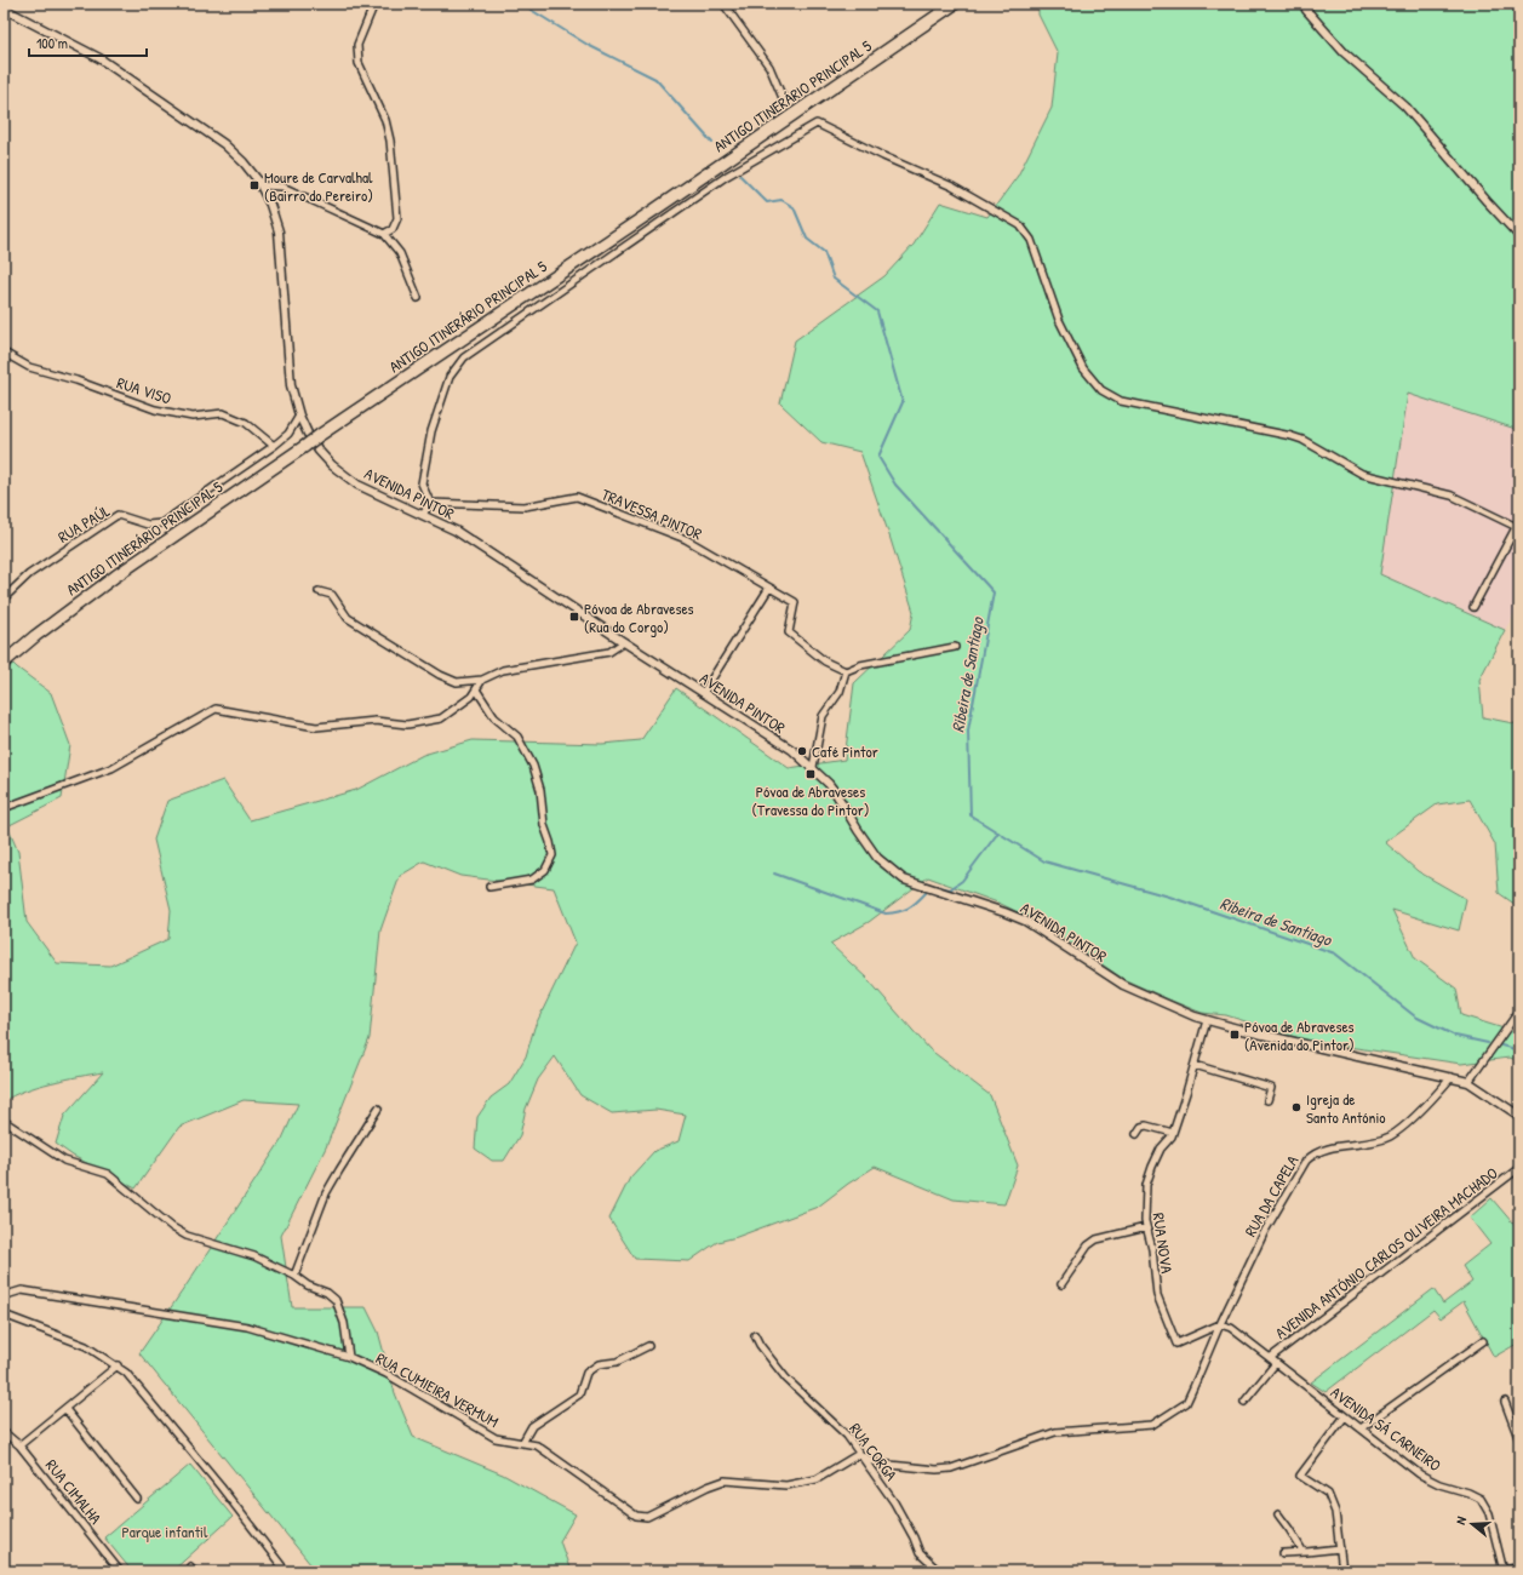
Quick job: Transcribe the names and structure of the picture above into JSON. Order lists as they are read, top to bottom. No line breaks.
{"streets":{"highway":["ANTIGO ITINERÁRIO PRINCIPAL 5"],"street":["RUA VISO","AVENIDA PINTOR","TRAVESSA PINTOR","RUA PAÚL","RUA DA CAPELA","RUA NOVA","AVENIDA ANTÓNIO CARLOS OLIVEIRA MACHADO","RUA CUMIEIRA VERMUM","AVENIDA SÁ CARNEIRO","RUA CORGA","RUA CIMALHA"]},"crossings":[["RUA VISO","RUA PAÚL"],["AVENIDA PINTOR","RUA PAÚL"],["AVENIDA PINTOR","RUA DA CAPELA"],["AVENIDA PINTOR","RUA NOVA"],["RUA DA CAPELA","RUA NOVA"],["RUA DA CAPELA","RUA CUMIEIRA VERMUM"],["RUA DA CAPELA","AVENIDA SÁ CARNEIRO"],["RUA DA CAPELA","RUA CORGA"],["RUA NOVA","AVENIDA SÁ CARNEIRO"],["AVENIDA ANTÓNIO CARLOS OLIVEIRA MACHADO","AVENIDA SÁ CARNEIRO"],["RUA CUMIEIRA VERMUM","RUA CORGA"]],"water":["Ribeira de Santiago"],"parks":["Parque infantil"],"places":{"transit":["Moure de Carvalhal (Bairro do Pereiro)","Póvoa de Abraveses (Rua do Corgo)","Póvoa de Abraveses (Travessa do Pintor)","Póvoa de Abraveses (Avenida do Pintor)"],"other":["Café Pintor","Igreja de Santo António"]},"scale_bar":"100 m","north":"left"}
